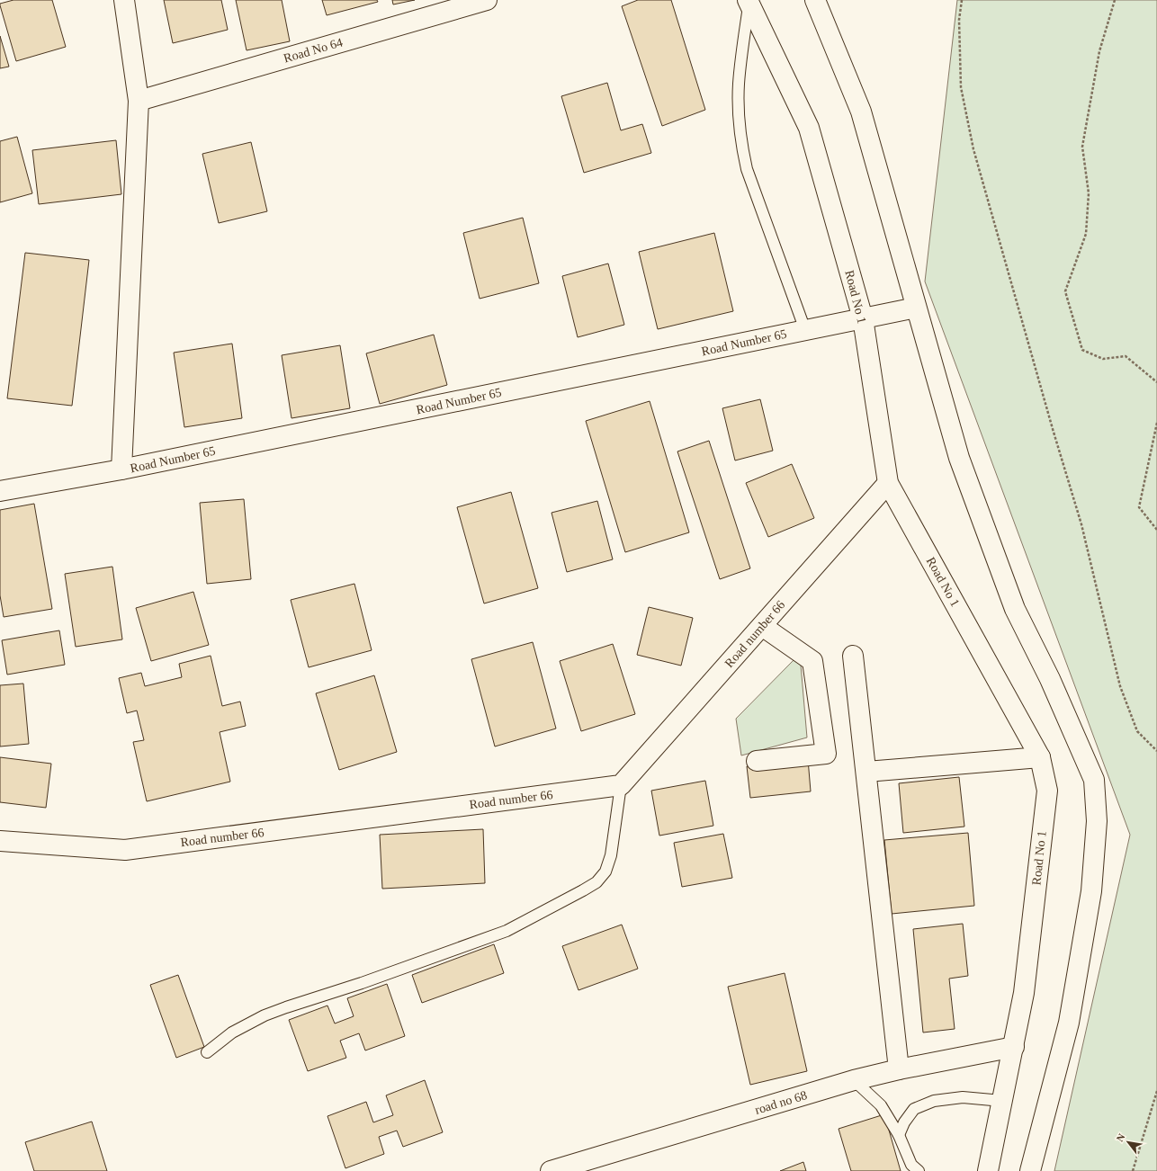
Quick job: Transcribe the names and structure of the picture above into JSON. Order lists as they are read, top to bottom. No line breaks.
{"streets":{"street":["Road No 64","Road No 1","Road Number 65","Road number 66","road no 68"]},"crossings":[["Road No 1","Road Number 65"],["Road No 1","Road number 66"],["Road No 1","road no 68"]],"north":"top left"}
